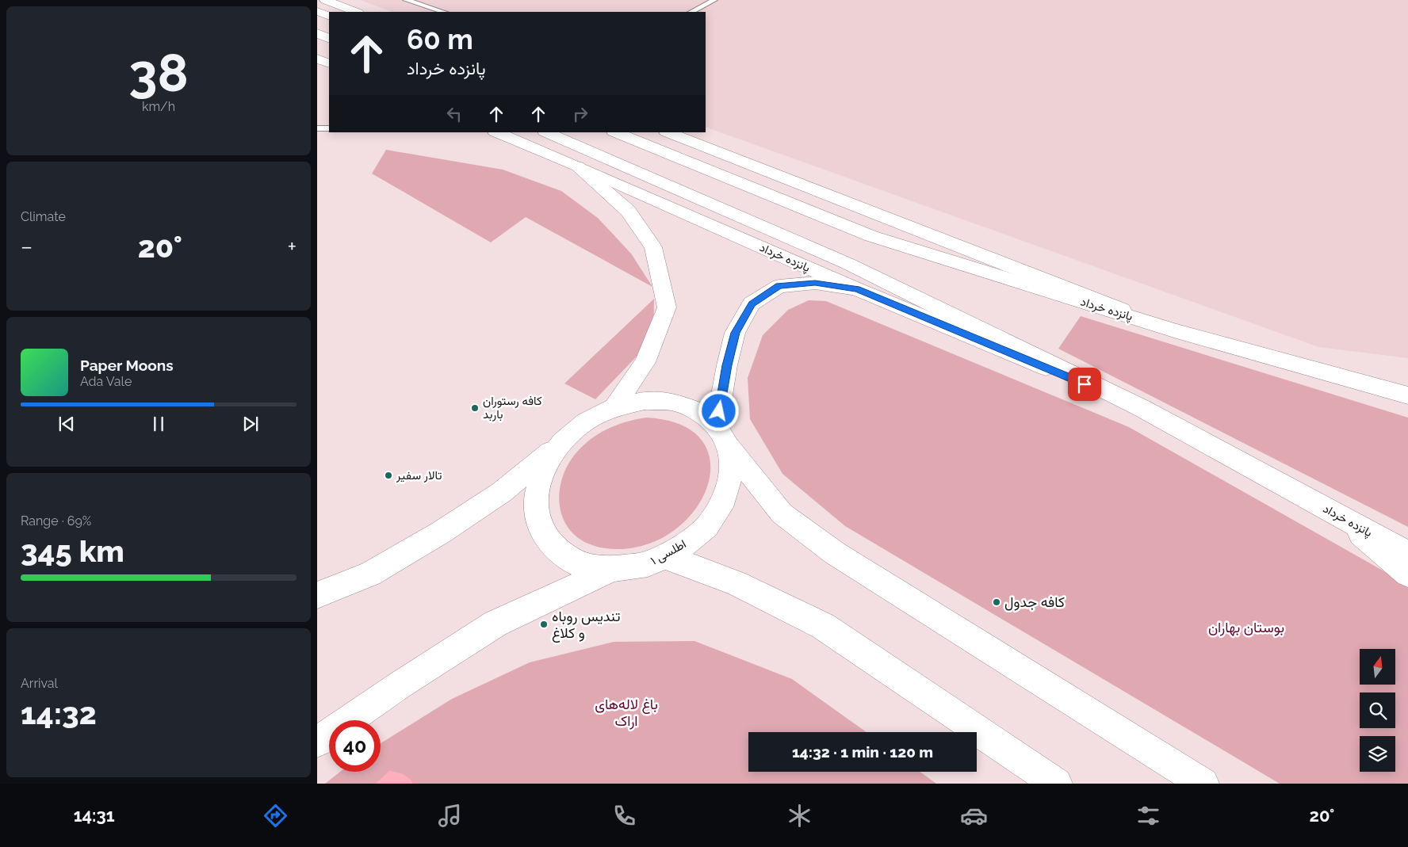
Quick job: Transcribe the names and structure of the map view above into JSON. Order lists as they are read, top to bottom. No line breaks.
{"streets":{"main road":["پانزده خرداد","اطلسی ۱"]},"parks":["بوستان بهاران","باغ لاله‌های اراک"],"places":["کافه رستوران باربد","تالار سفیر","کافه جدول","تندیس روباه و کلاغ"],"north":"top","page":{"tile":[["38","km/h"],"Climate",["Range · 69%","345 km"],["Arrival","14:32"]],"turn":["60 m","پانزده خرداد"],"heat":["−","20°","+"],"song":["Paper Moons","Ada Vale"],"limit":"40","trip":"14:32 · 1 min · 120 m","tabs":["14:31","20°"]}}
